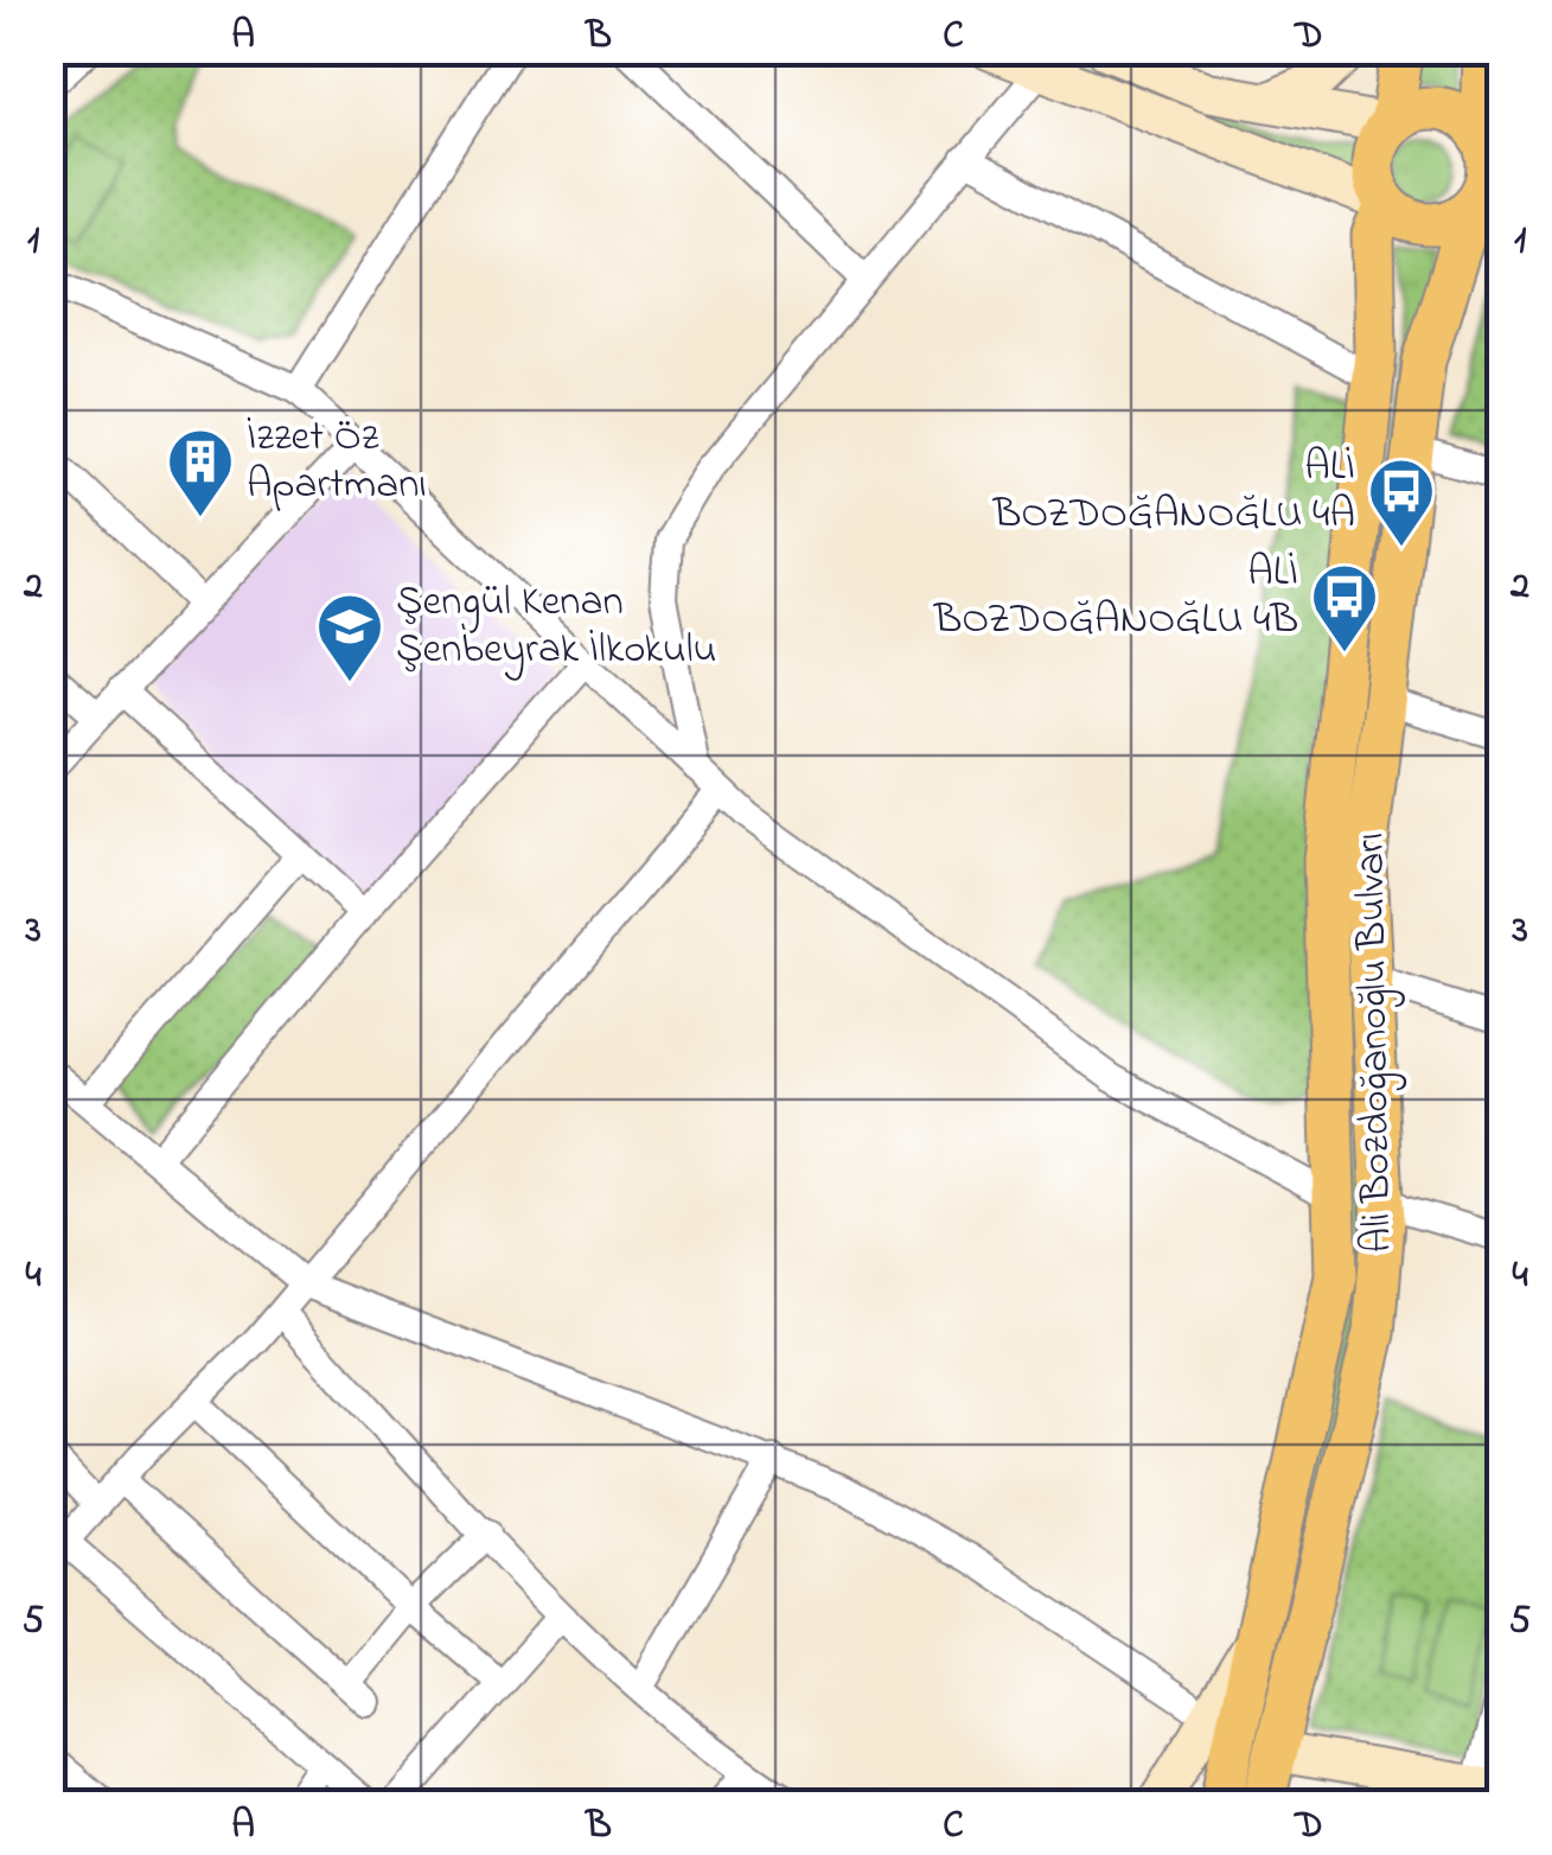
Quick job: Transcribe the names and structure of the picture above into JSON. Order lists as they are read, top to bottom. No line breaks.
{"streets":{"main road":["Ali Bozdoğanoğlu Bulvarı"]},"places":{"building":["İzzet Öz Apartmanı"],"bus stop":["ALİ BOZDOĞANOĞLU 4A","ALİ BOZDOĞANOĞLU 4B"],"school or university":["Şengül Kenan Şenbeyrak İlkokulu"]},"grid":{"columns":["A","B","C","D"],"rows":["1","2","3","4","5"]}}
